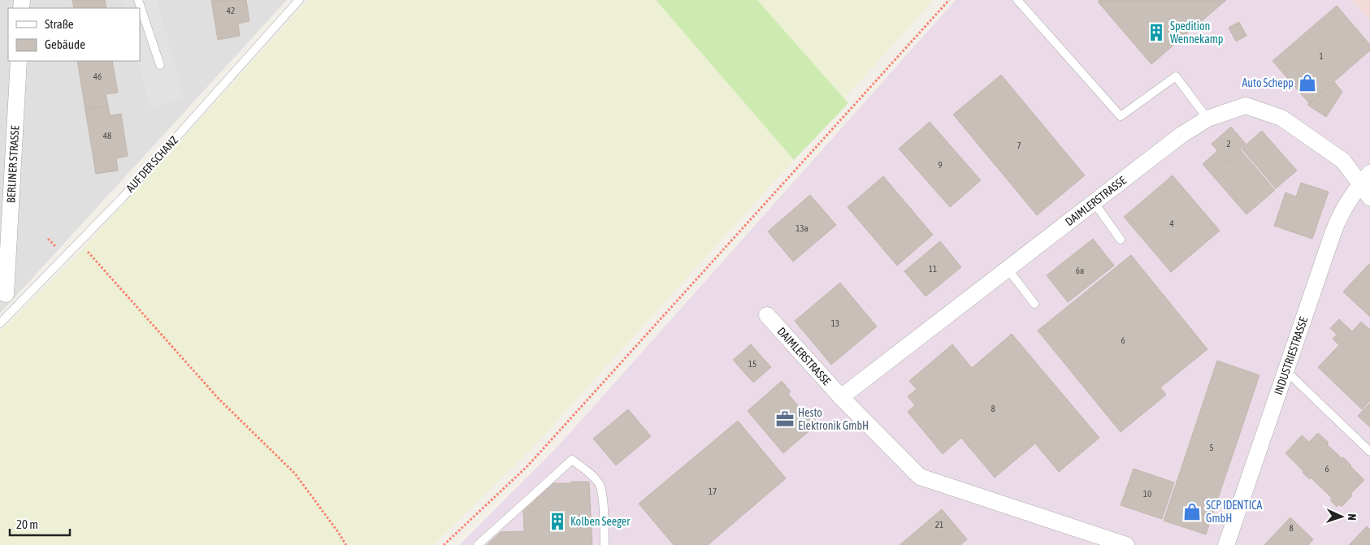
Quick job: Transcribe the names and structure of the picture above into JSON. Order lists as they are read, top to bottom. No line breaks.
{"streets":{"street":["BERLINER STRASSE","DAIMLERSTRASSE","INDUSTRIESTRASSE"],"lane":["AUF DER SCHANZ"]},"crossings":[["DAIMLERSTRASSE","INDUSTRIESTRASSE"]],"places":{"building":["Spedition Wennekamp","Kolben Seeger"],"shop":["Auto Schepp","SCP IDENTICA GmbH"],"office":["Hesto Elektronik GmbH"]},"house_numbers":["42","1","46","48","2","7","9","4","13a","11","6a","13","6","15","8","5","6","17","10","21","8"],"legend":["Straße","Gebäude"],"scale_bar":"20 m","north":"right"}
